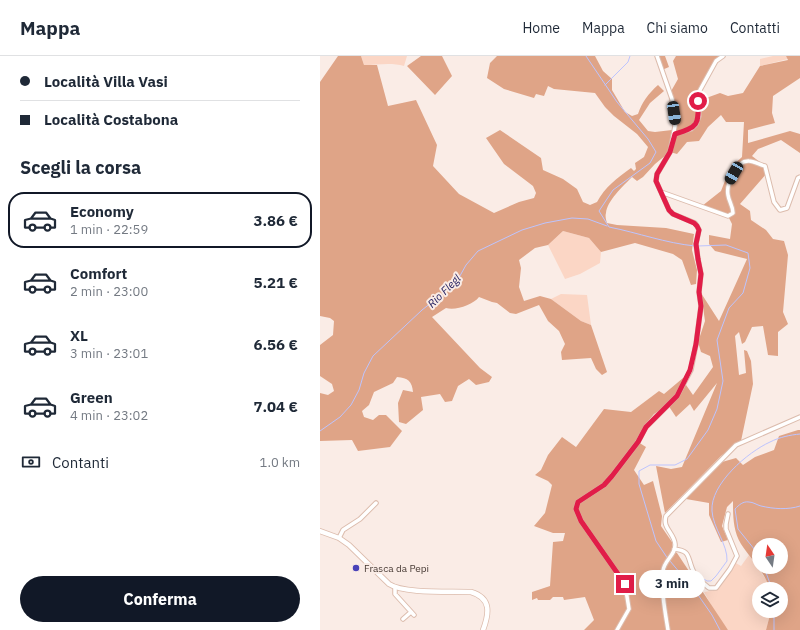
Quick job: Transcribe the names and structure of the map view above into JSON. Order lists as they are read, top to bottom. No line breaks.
{"water":["Rio Flegl"],"places":["Frasca da Pepi"],"north":"top","page":{"header":"Mappa","nav":["Home","Mappa","Chi siamo","Contatti"],"banner":["Località Villa Vasi","Località Costabona"],"heading":"Scegli la corsa","list":[{"name":"Economy","note":"1 min · 22:59","value":"3.86 €"},{"name":"Comfort","note":"2 min · 23:00","value":"5.21 €"},{"name":"XL","note":"3 min · 23:01","value":"6.56 €"},{"name":"Green","note":"4 min · 23:02","value":"7.04 €"}],"pay":["Contanti","1.0 km"],"buttons":"Conferma","bubble":"3 min"}}
